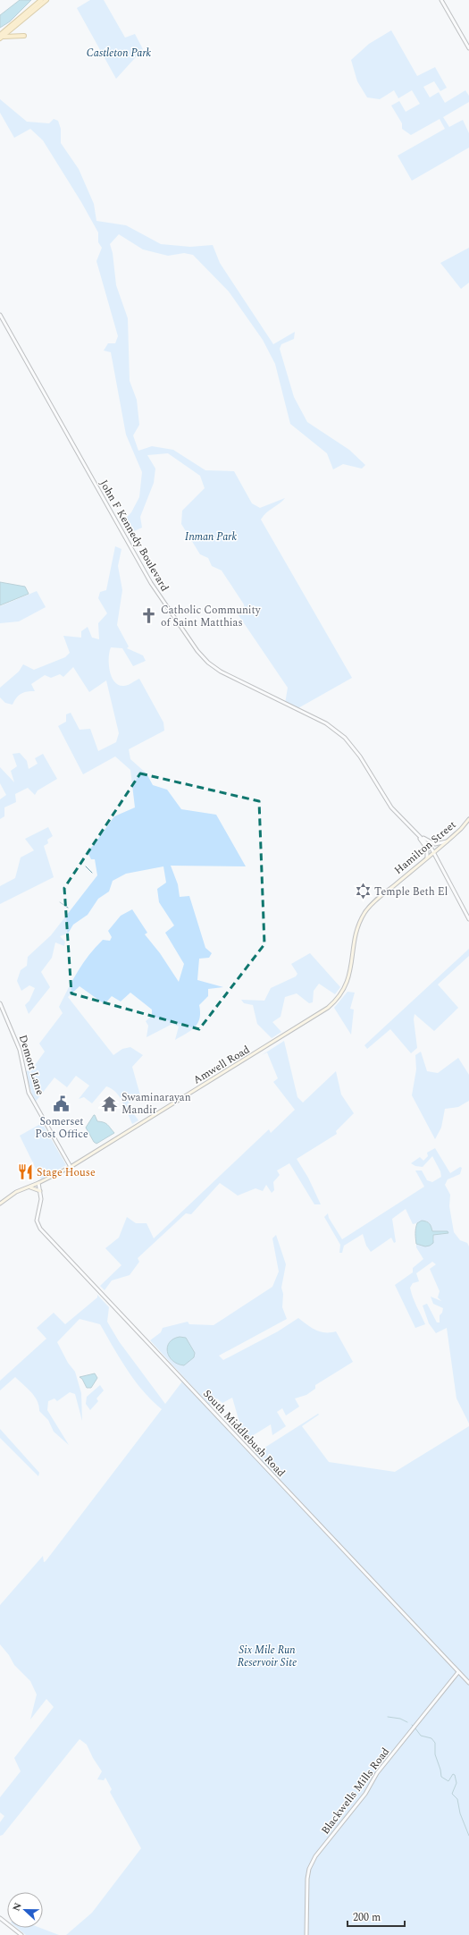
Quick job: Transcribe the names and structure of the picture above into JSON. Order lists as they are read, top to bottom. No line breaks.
{"streets":{"main road":["Hamilton Street","Amwell Road"],"street":["John F Kennedy Boulevard","Demott Lane","South Middlebush Road","Blackwells Mills Road"]},"crossings":[["John F Kennedy Boulevard","Hamilton Street"],["Hamilton Street","Amwell Road"],["Demott Lane","Amwell Road"],["Amwell Road","South Middlebush Road"],["South Middlebush Road","Blackwells Mills Road"]],"parks":["Castleton Park","Inman Park","Six Mile Run Reservoir Site"],"places":{"church":["Catholic Community of Saint Matthias"],"synagogue":["Temple Beth El"],"temple":["Swaminarayan Mandir"],"public building":["Somerset Post Office"],"restaurant":["Stage House"]},"scale_bar":"200 m","north":"left"}
